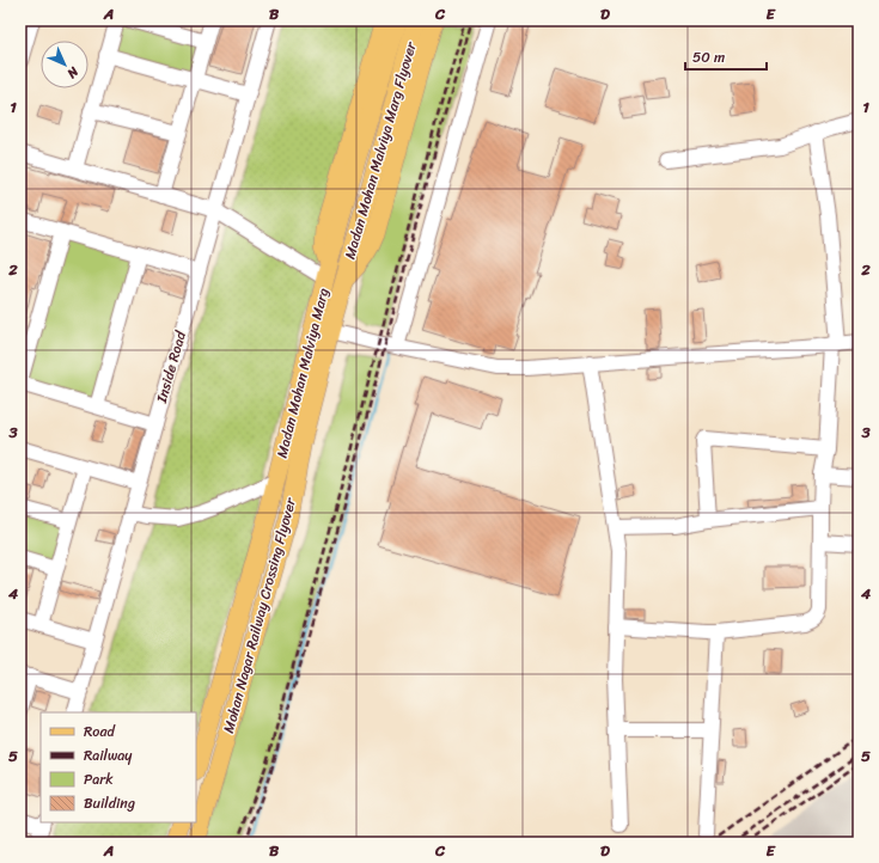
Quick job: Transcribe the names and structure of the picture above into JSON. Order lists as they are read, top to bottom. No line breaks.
{"streets":{"main road":["Madan Mohan Malviya Marg Flyover","Madan Mohan Malviya Marg","Mohan Nagar Railway Crossing Flyover"],"street":["Inside Road"]},"crossings":[["Madan Mohan Malviya Marg Flyover","Madan Mohan Malviya Marg"],["Madan Mohan Malviya Marg","Mohan Nagar Railway Crossing Flyover"]],"legend":["Road","Railway","Park","Building"],"scale_bar":"50 m","north":"bottom right","grid":{"columns":["A","B","C","D","E"],"rows":["1","2","3","4","5"]}}
